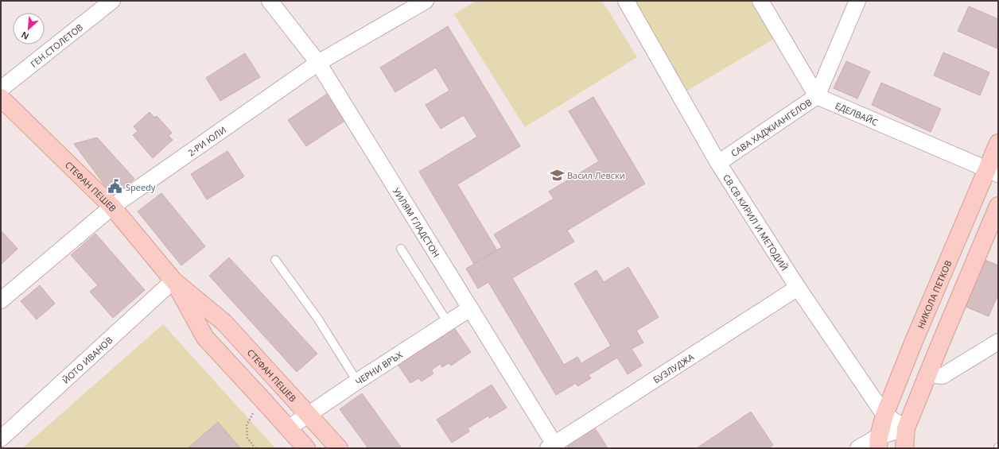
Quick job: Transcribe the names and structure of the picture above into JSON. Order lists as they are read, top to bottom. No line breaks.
{"streets":{"street":["ГЕН.СТОЛЕТОВ","ЕДЕЛВАЙС","САВА ХАДЖИАНГЕЛОВ","2-РИ ЮЛИ","СТЕФАН ПЕШЕВ","УИЛЯМ ГЛАДСТОН","СВ.СВ.КИРИЛ И МЕТОДИЙ","НИКОЛА ПЕТКОВ","ЙОТО ИВАНОВ","ЧЕРНИ ВРЪХ","БУЗЛУДЖА"]},"crossings":[["ЕДЕЛВАЙС","САВА ХАДЖИАНГЕЛОВ"],["ЕДЕЛВАЙС","НИКОЛА ПЕТКОВ"],["САВА ХАДЖИАНГЕЛОВ","СВ.СВ.КИРИЛ И МЕТОДИЙ"],["2-РИ ЮЛИ","СТЕФАН ПЕШЕВ"],["2-РИ ЮЛИ","УИЛЯМ ГЛАДСТОН"],["СТЕФАН ПЕШЕВ","ЙОТО ИВАНОВ"],["СТЕФАН ПЕШЕВ","ЧЕРНИ ВРЪХ"],["УИЛЯМ ГЛАДСТОН","ЧЕРНИ ВРЪХ"],["УИЛЯМ ГЛАДСТОН","БУЗЛУДЖА"],["СВ.СВ.КИРИЛ И МЕТОДИЙ","НИКОЛА ПЕТКОВ"],["СВ.СВ.КИРИЛ И МЕТОДИЙ","БУЗЛУДЖА"]],"places":{"school or university":["Васил Левски"],"public building":["Speedy"]},"north":"bottom left"}
